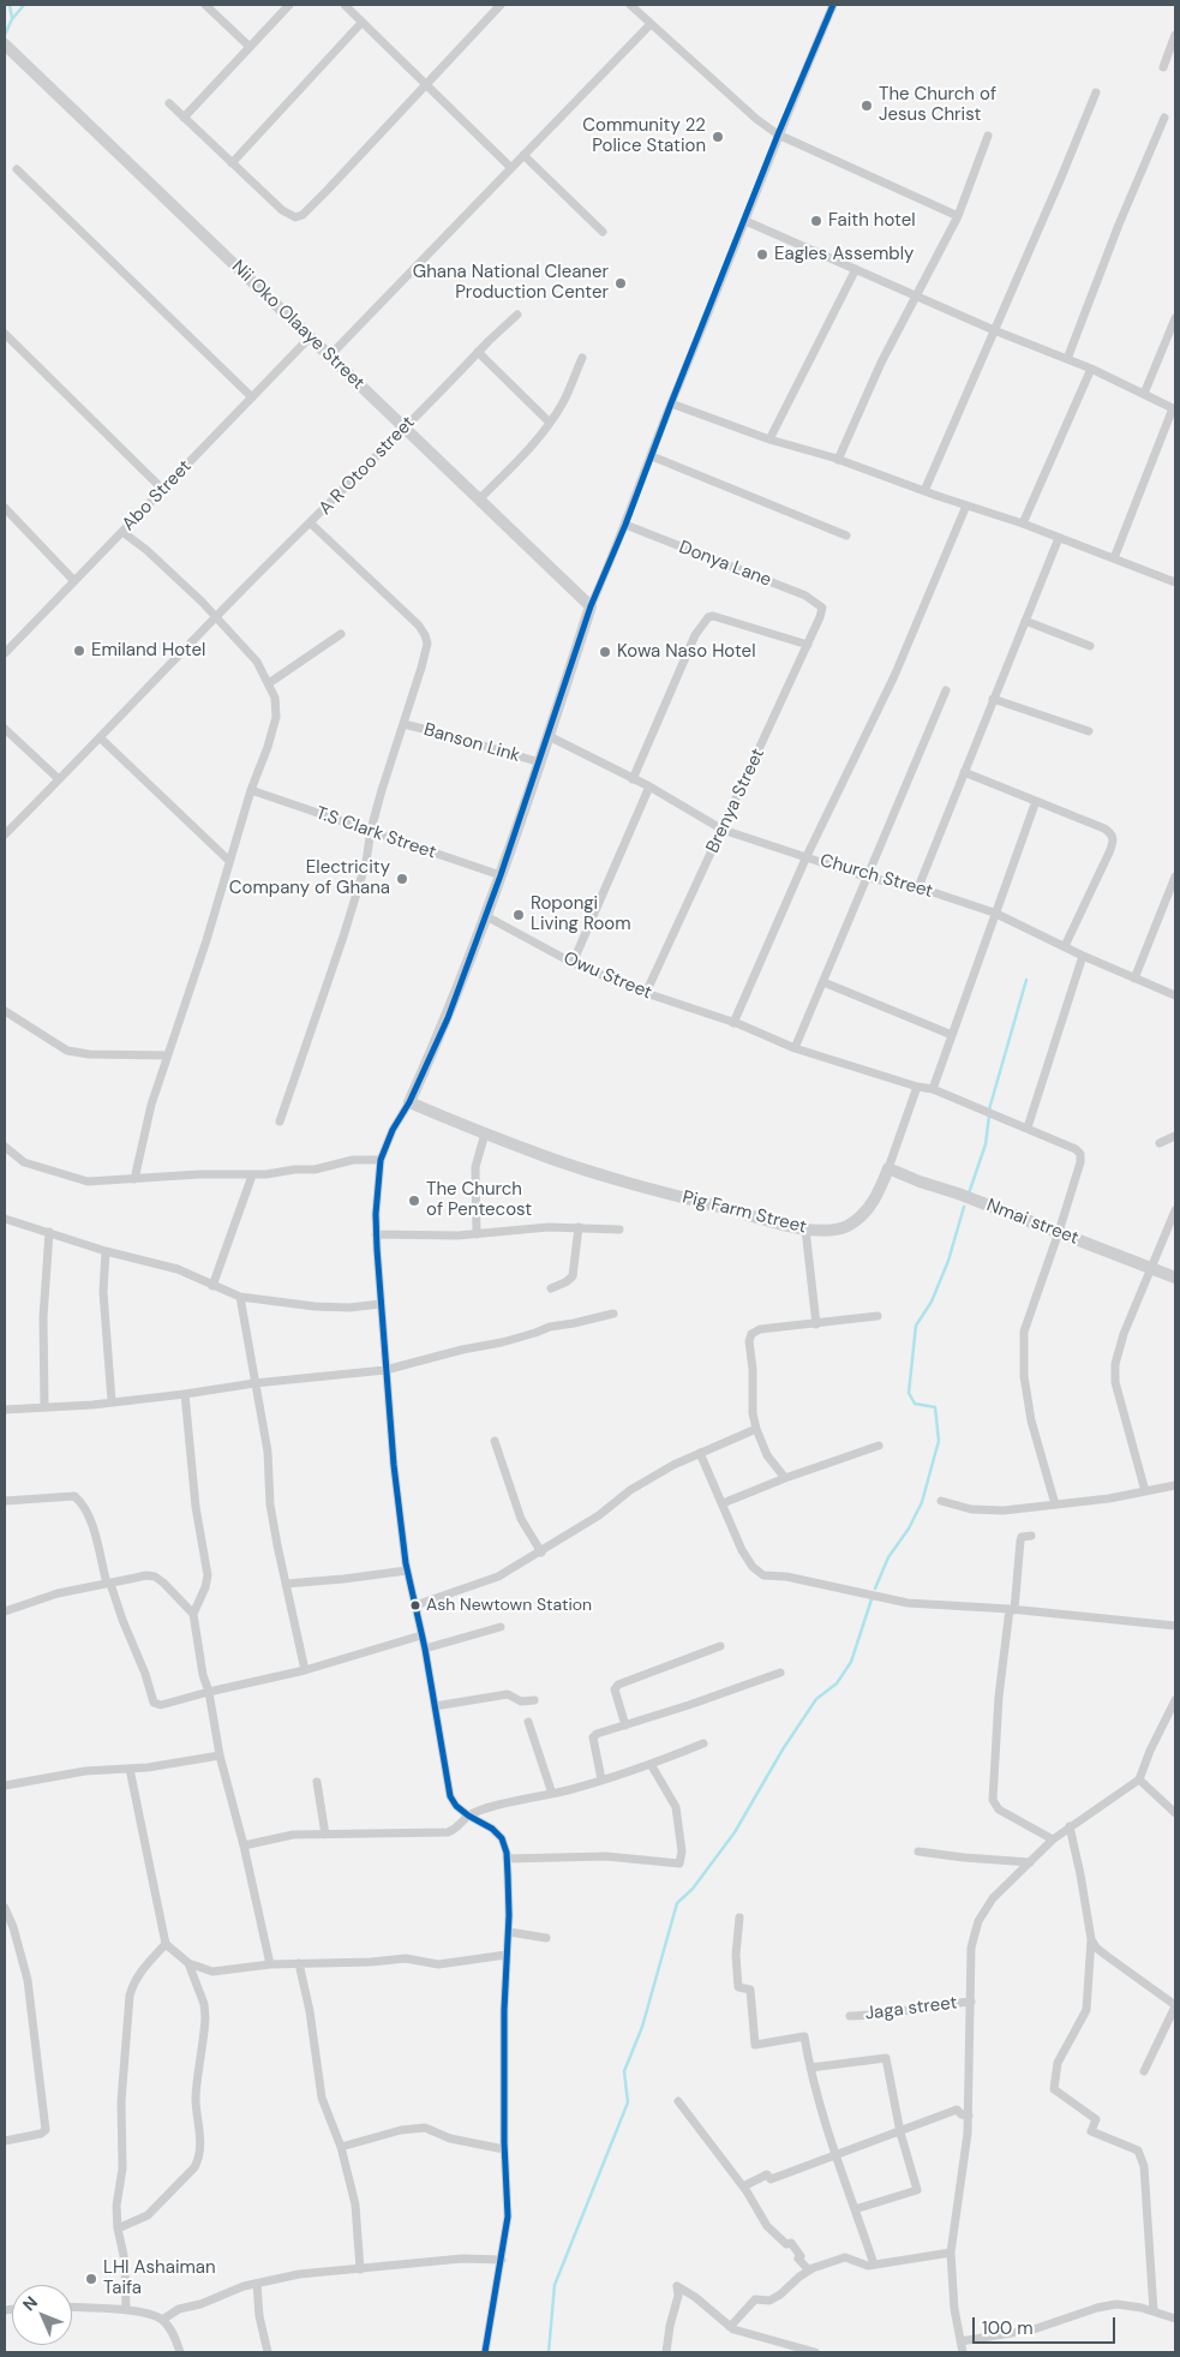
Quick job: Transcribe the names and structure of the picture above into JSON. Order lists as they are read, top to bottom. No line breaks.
{"streets":{"street":["Nii Oko Olaaye Street","A R Otoo street","Abo Street","Donya Lane","Banson Link","Brenya Street","T.S Clark Street","Church Street","Owu Street","Pig Farm Street","Nmai street","Jaga street"]},"crossings":[["Nii Oko Olaaye Street","A R Otoo street"],["Nii Oko Olaaye Street","Abo Street"],["Donya Lane","Brenya Street"],["Brenya Street","Church Street"],["Brenya Street","Owu Street"],["Pig Farm Street","Nmai street"]],"places":["The Church of Jesus Christ","Community 22 Police Station","Faith hotel","Eagles Assembly","Ghana National Cleaner Production Center","Emiland Hotel","Kowa Naso Hotel","Electricity Company of Ghana","Ropongi Living Room","The Church of Pentecost","Ash Newtown Station","LHI Ashaiman Taifa"],"scale_bar":"100 m","north":"top left"}
